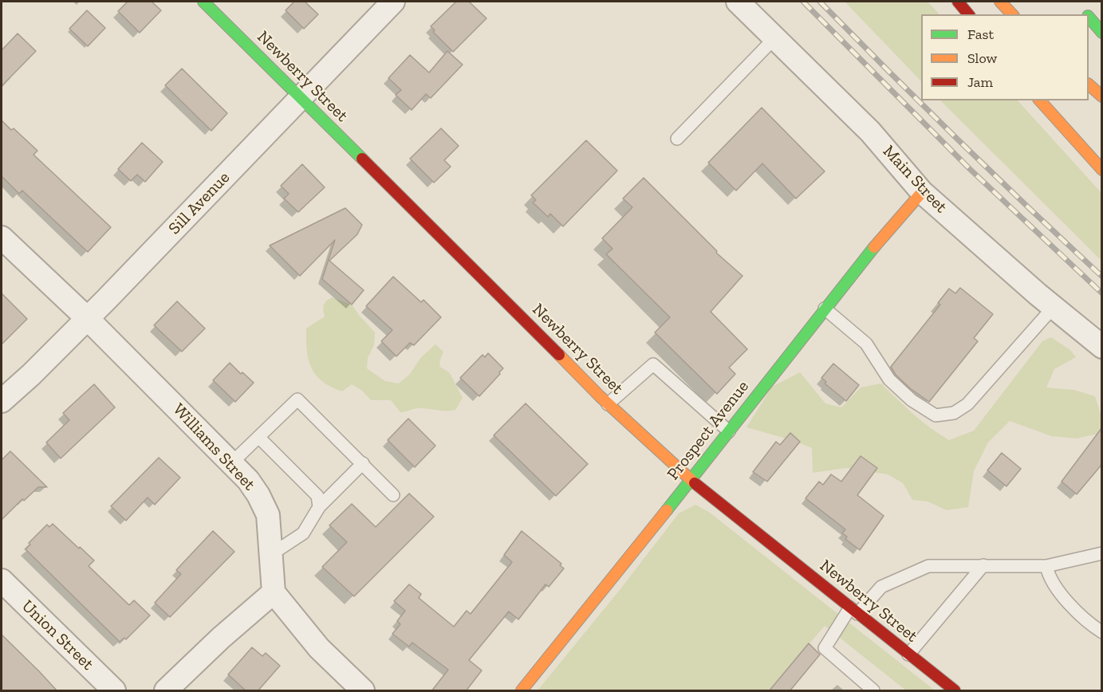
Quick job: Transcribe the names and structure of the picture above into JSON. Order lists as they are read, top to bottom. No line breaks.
{"streets":{"main road":["Newberry Street","Prospect Avenue"],"street":["Main Street","Sill Avenue","Williams Street","Union Street"]},"crossings":[["Newberry Street","Sill Avenue"],["Newberry Street","Prospect Avenue"],["Main Street","Prospect Avenue"],["Sill Avenue","Williams Street"]],"legend":["Fast","Slow","Jam"]}
